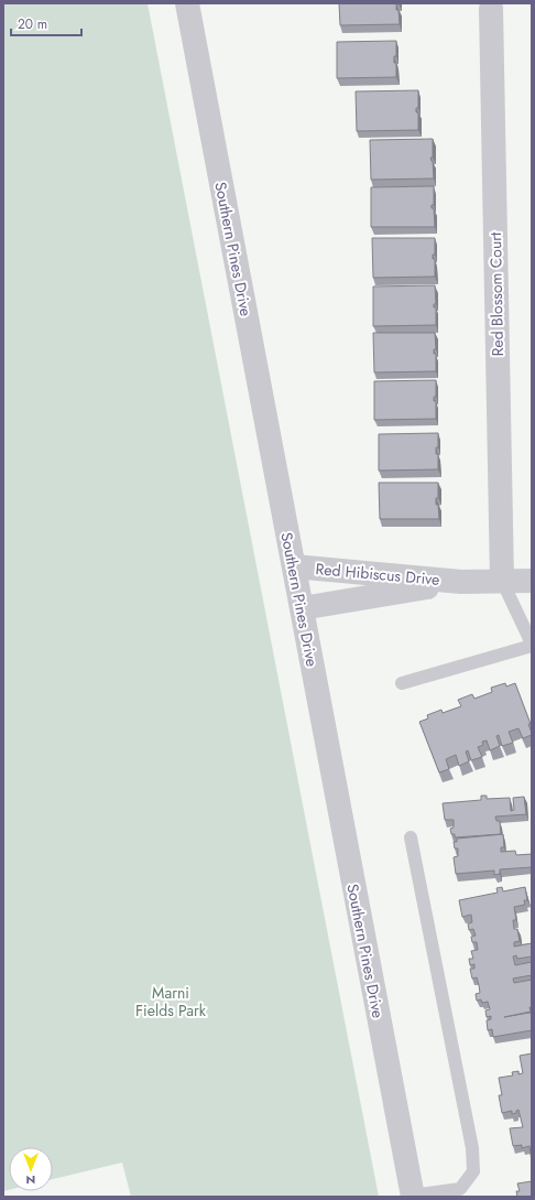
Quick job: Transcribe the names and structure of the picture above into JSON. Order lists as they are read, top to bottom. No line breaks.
{"streets":{"street":["Southern Pines Drive","Red Blossom Court","Red Hibiscus Drive"]},"crossings":[["Southern Pines Drive","Red Hibiscus Drive"],["Red Blossom Court","Red Hibiscus Drive"]],"parks":["Marni Fields Park"],"scale_bar":"20 m","north":"bottom"}
